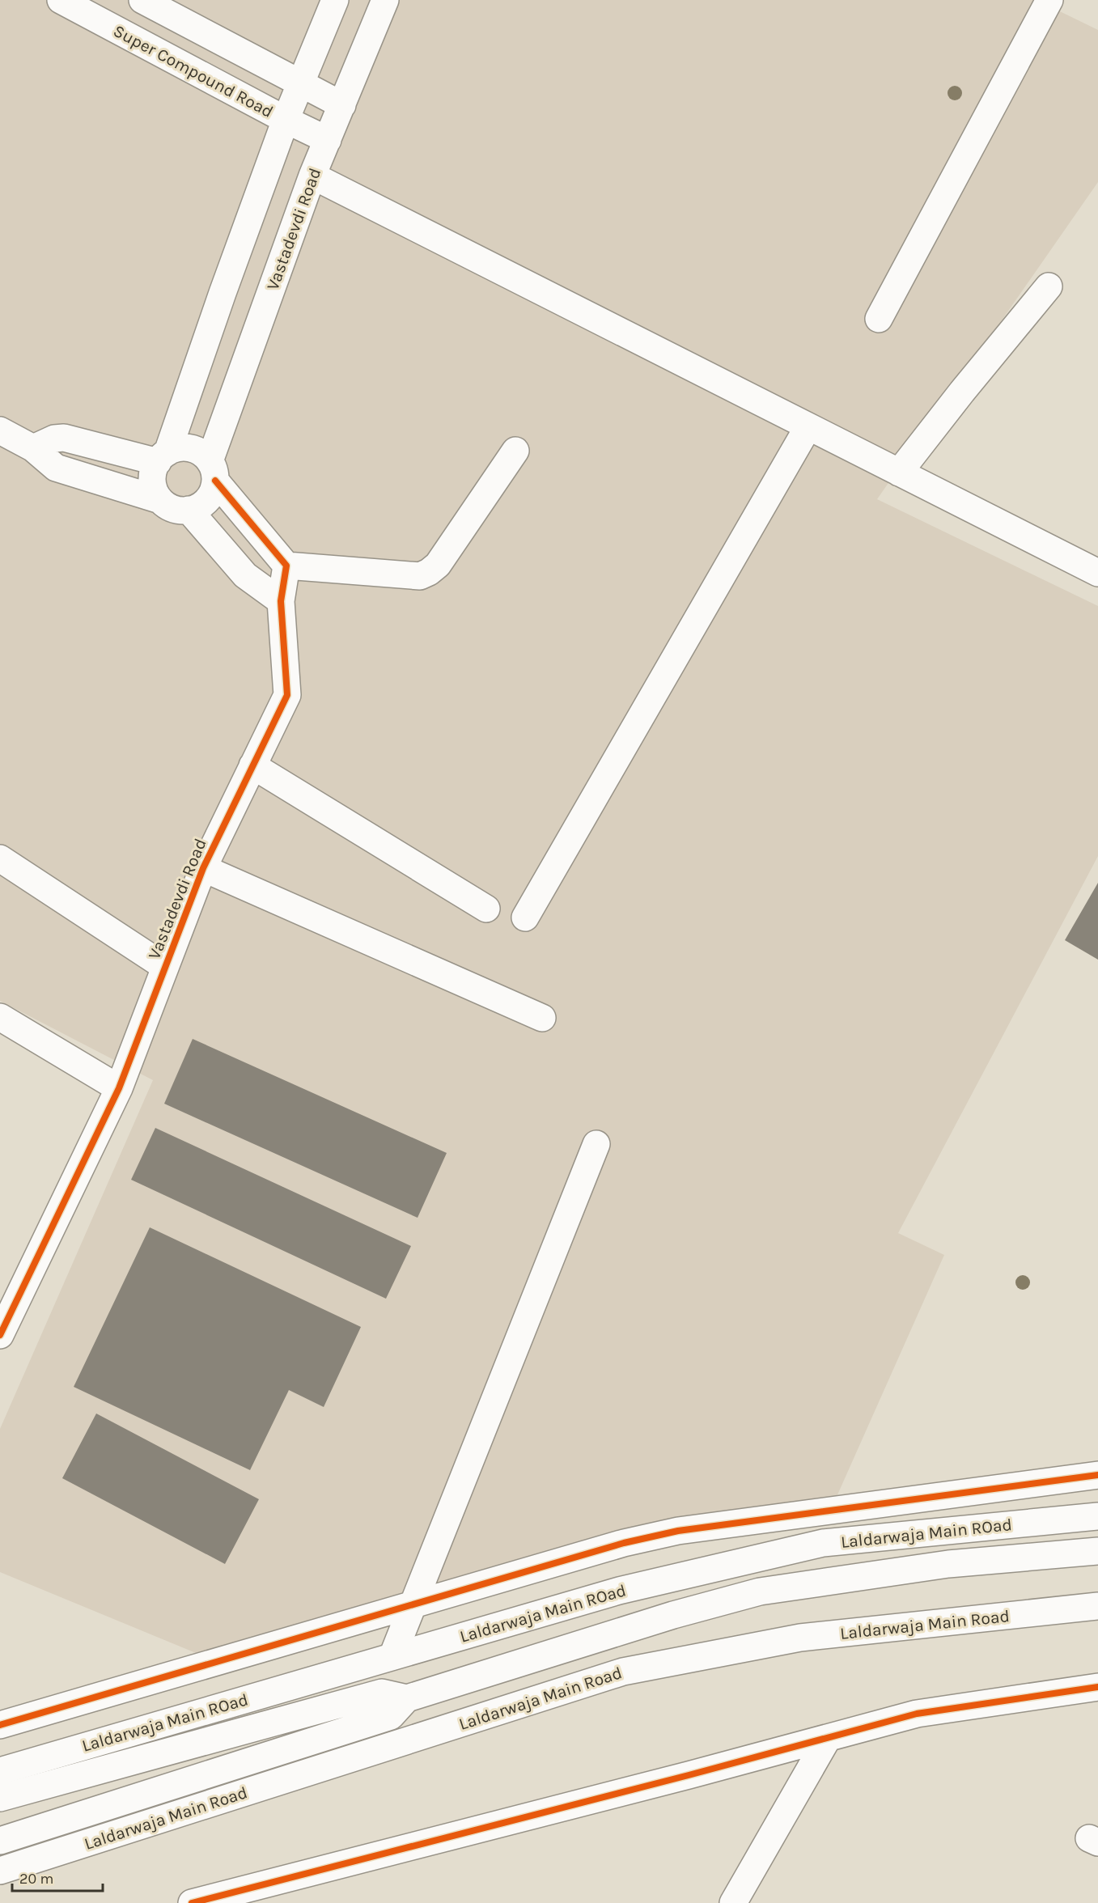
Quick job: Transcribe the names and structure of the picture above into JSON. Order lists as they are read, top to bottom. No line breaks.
{"streets":{"main road":["Super Compound Road","Vastadevdi Road","Laldarwaja Main ROad","Laldarwaja Main Road"]},"crossings":[["Super Compound Road","Vastadevdi Road"]],"scale_bar":"20 m"}
